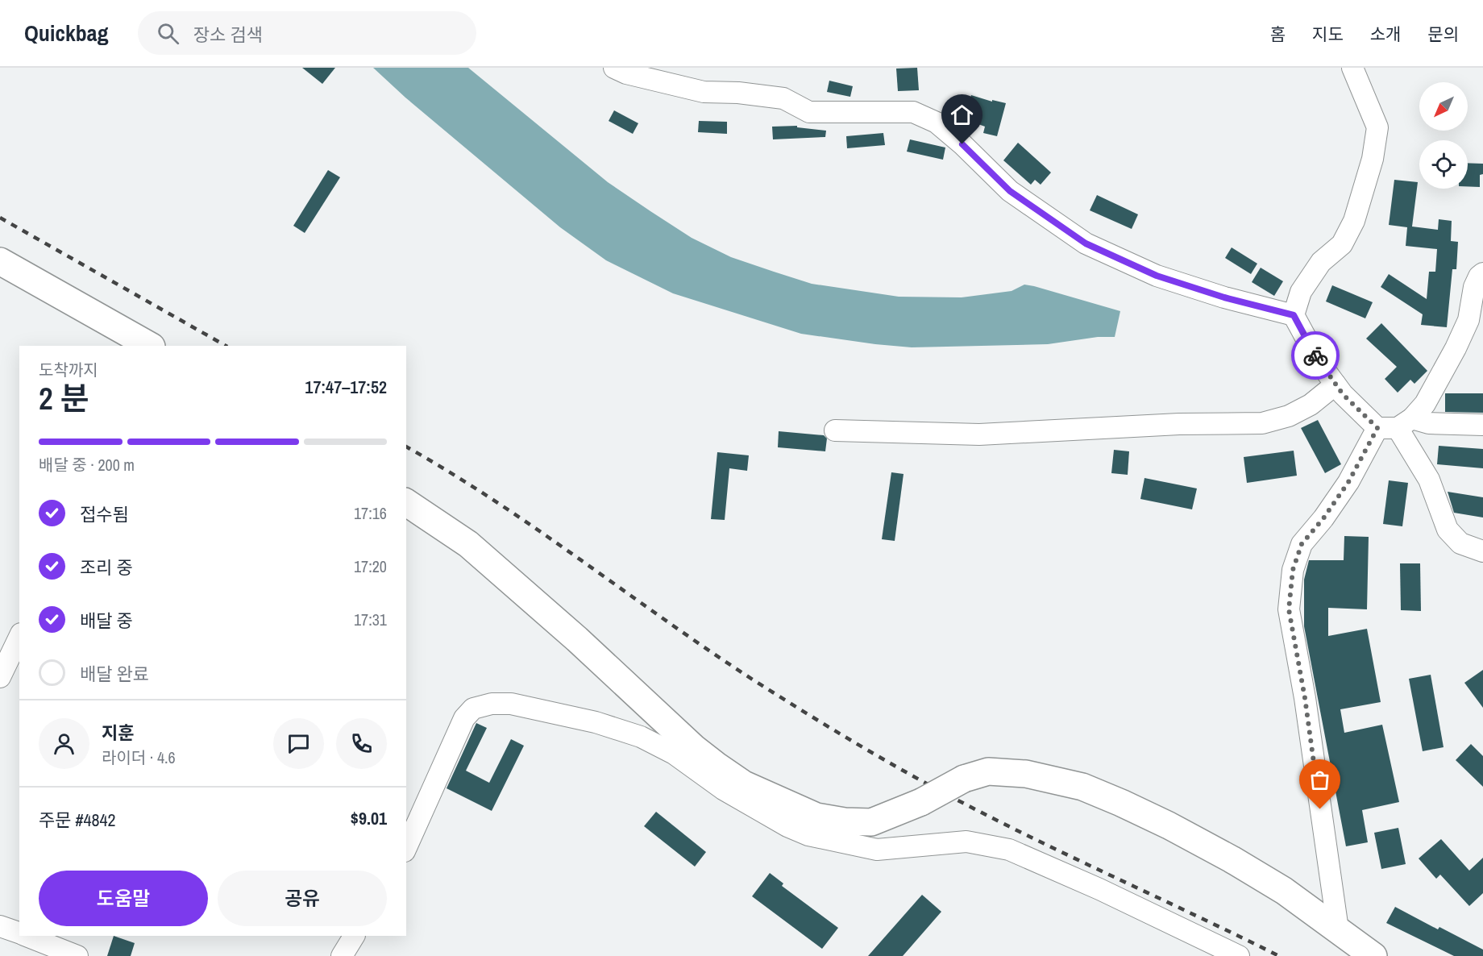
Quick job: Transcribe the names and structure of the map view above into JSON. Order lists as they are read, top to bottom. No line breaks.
{"north":"bottom left","page":{"header":"Quickbag","search":"장소 검색","nav":["홈","지도","소개","문의"],"heading":["2 분","도착까지","17:47–17:52"],"panel":["지훈","라이더 · 4.6","주문 #4842","$9.01"],"bar":"배달 중 · 200 m","list":[["접수됨","17:16"],["조리 중","17:20"],["배달 중","17:31"],"배달 완료"],"buttons":["도움말","공유"]}}
